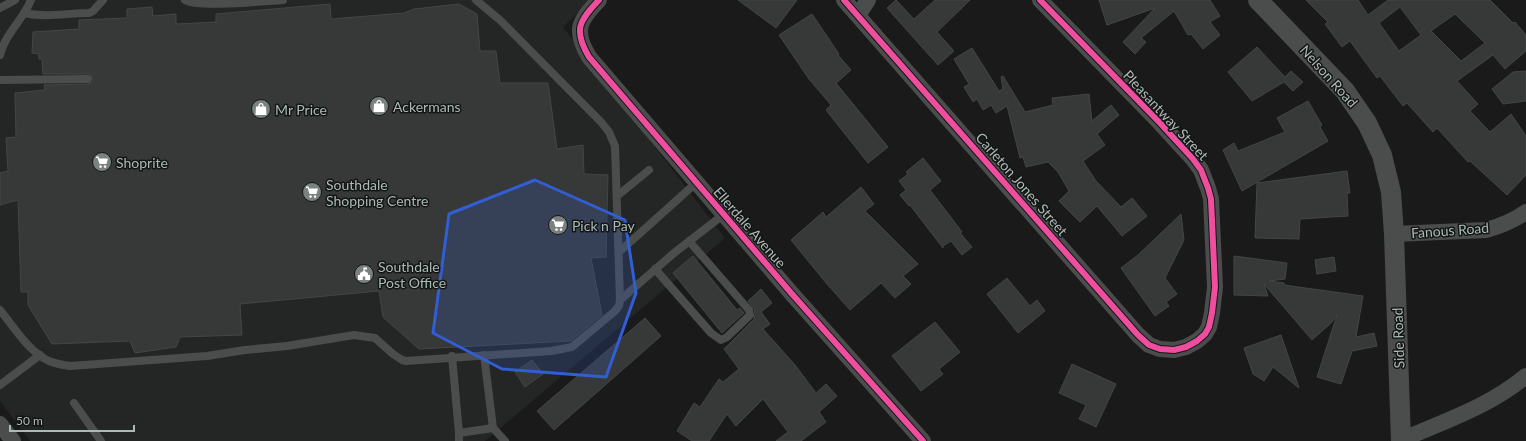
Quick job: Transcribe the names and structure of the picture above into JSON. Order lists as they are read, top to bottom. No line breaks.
{"streets":{"street":["Nelson Road","Pleasantway Street","Carleton Jones Street","Ellerdale Avenue","Fanous Road","Side Road"]},"crossings":[["Nelson Road","Fanous Road"],["Nelson Road","Side Road"],["Pleasantway Street","Carleton Jones Street"],["Fanous Road","Side Road"]],"places":{"shop":["Ackermans","Mr Price"],"supermarket":["Shoprite","Southdale Shopping Centre","Pick n Pay"],"public building":["Southdale Post Office"]},"scale_bar":"50 m"}
